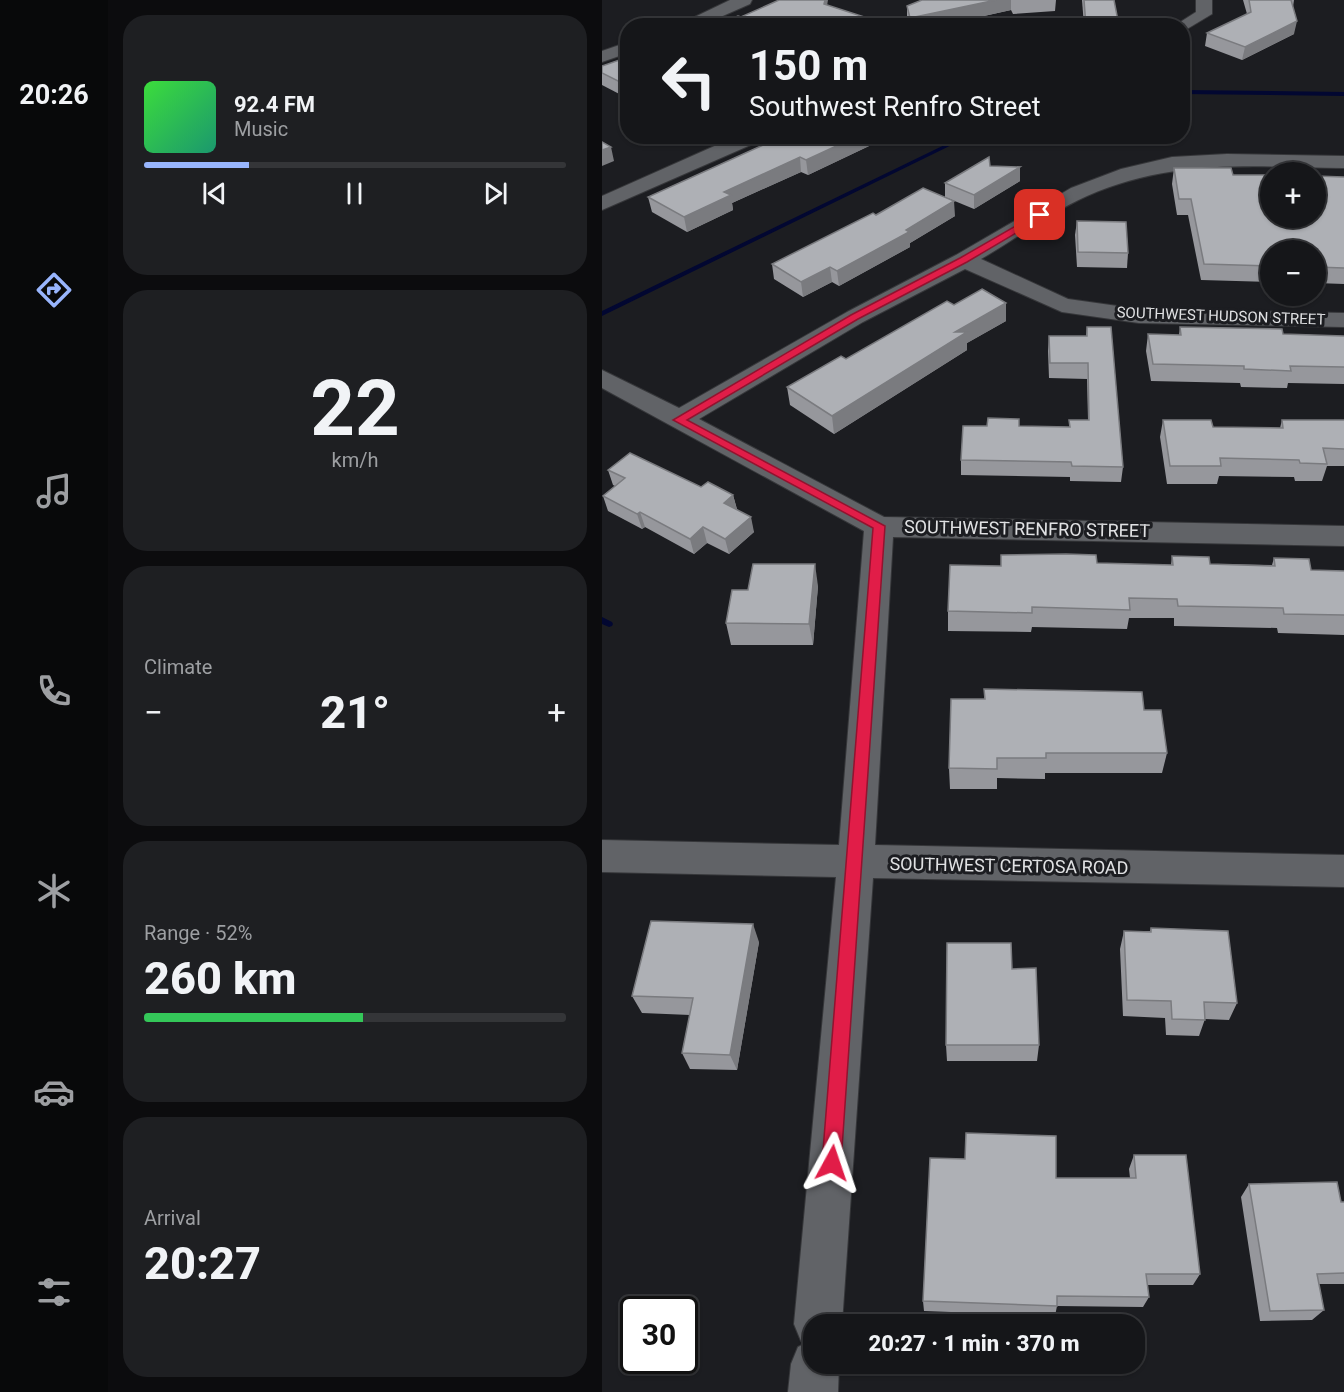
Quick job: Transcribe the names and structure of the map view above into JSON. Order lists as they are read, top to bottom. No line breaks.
{"streets":{"street":["SOUTHWEST HUDSON STREET","SOUTHWEST RENFRO STREET","SOUTHWEST CERTOSA ROAD"]},"page":{"tabs":"20:26","turn":["150 m","Southwest Renfro Street"],"song":["92.4 FM","Music"],"map_buttons":["+","−"],"tile":[["22","km/h"],"Climate",["Range · 52%","260 km"],["Arrival","20:27"]],"heat":["−","21°","+"],"limit":"30","trip":"20:27 · 1 min · 370 m"}}
